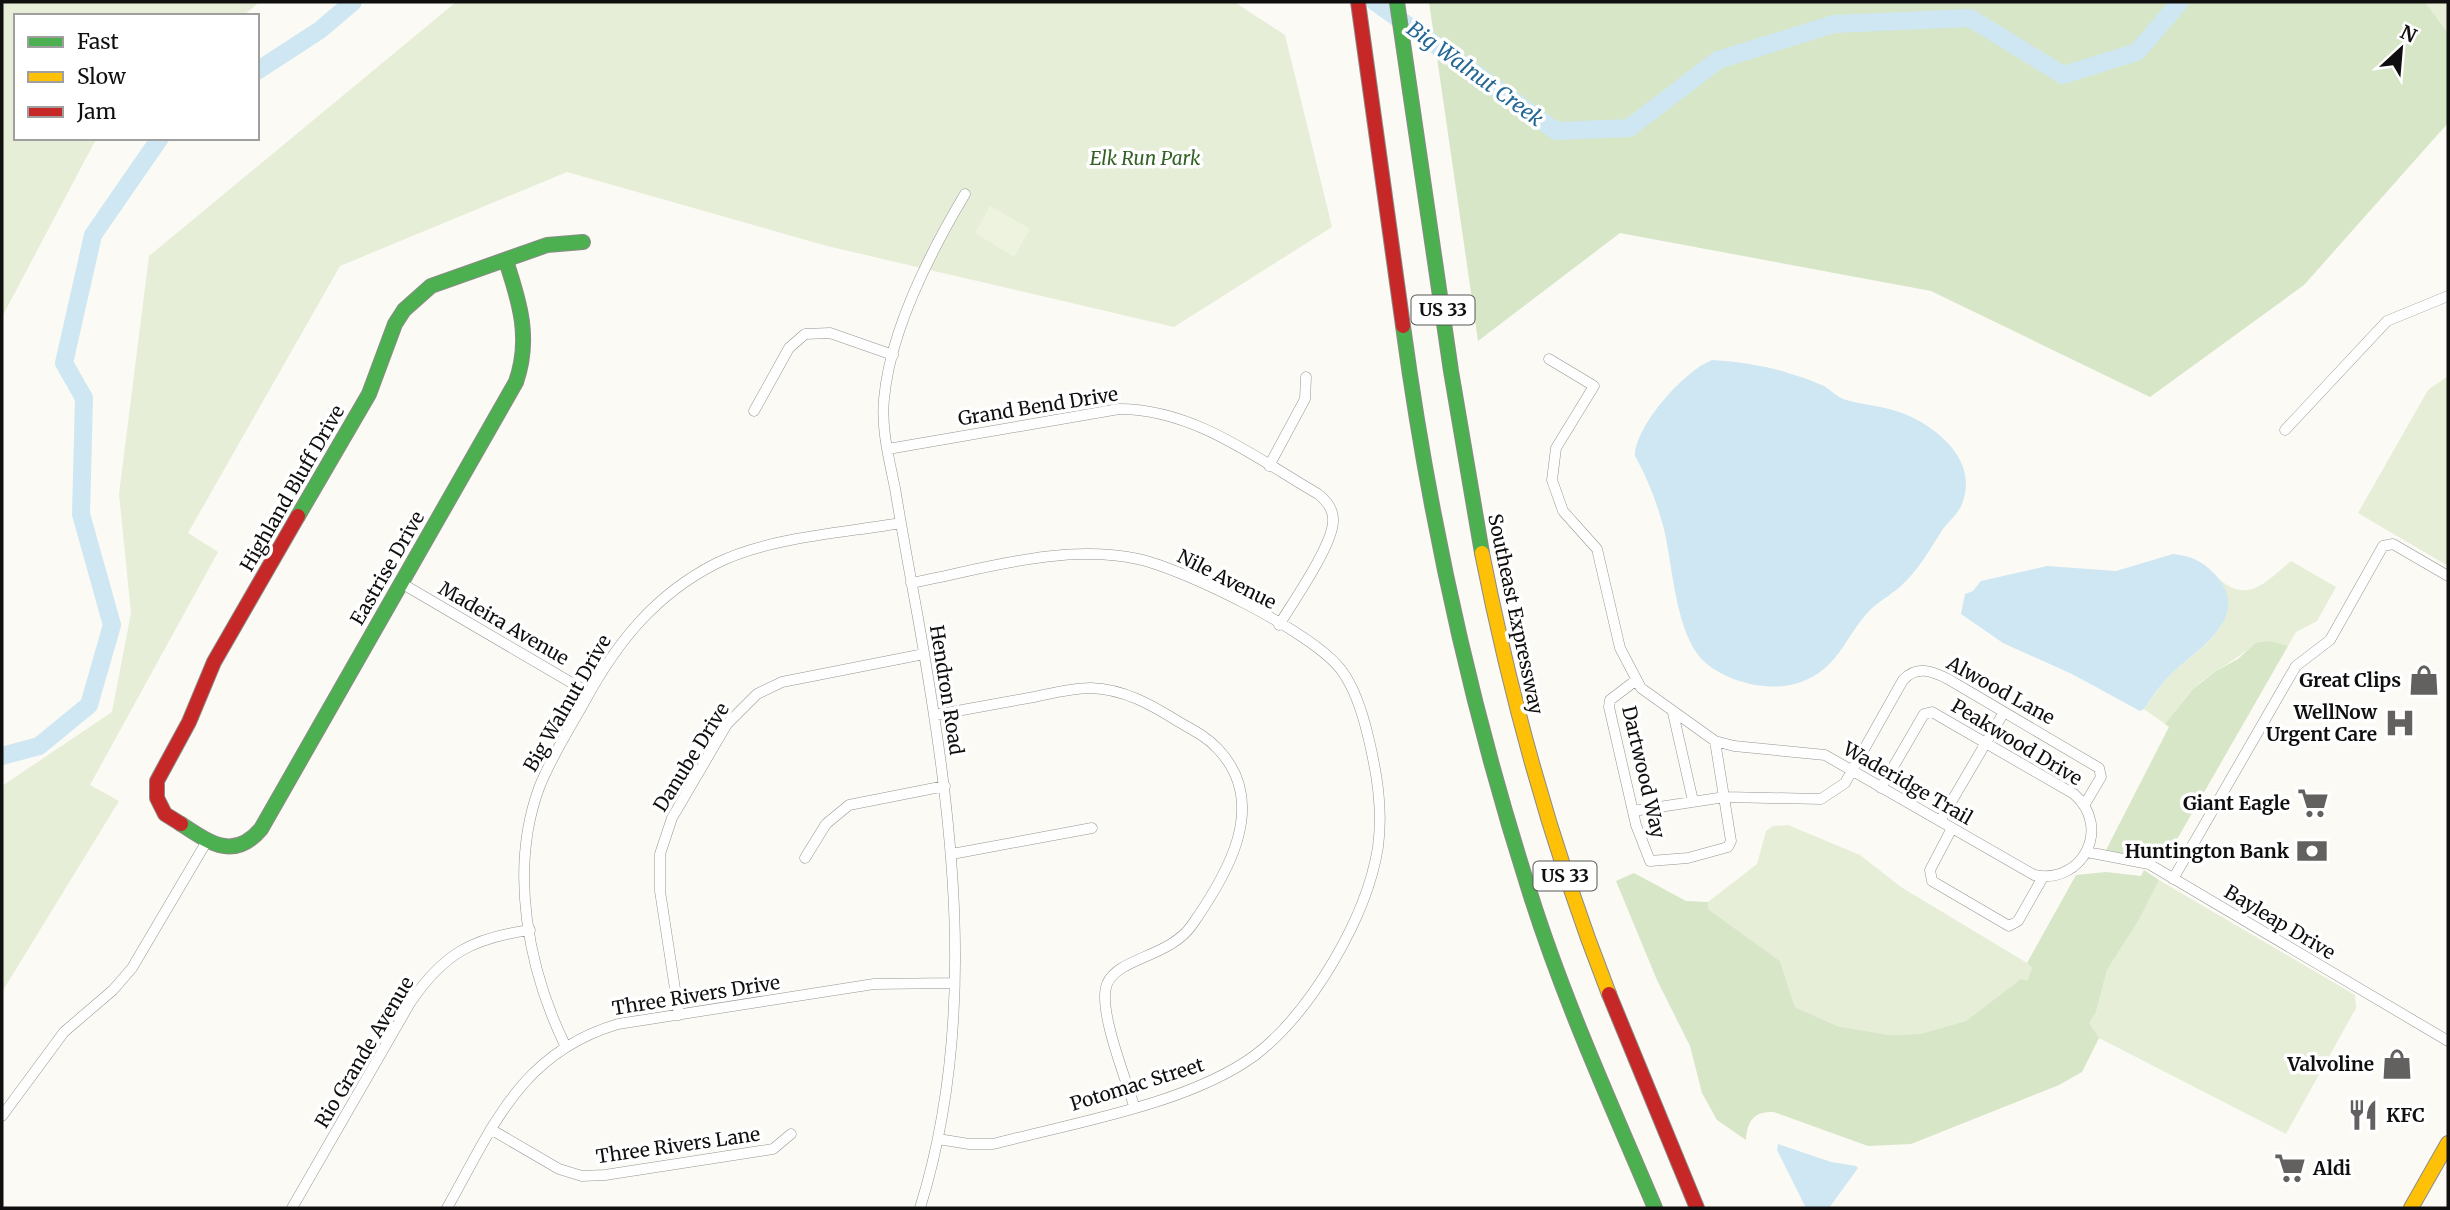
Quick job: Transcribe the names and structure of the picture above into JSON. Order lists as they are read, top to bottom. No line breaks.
{"streets":{"main road":["US 33","Highland Bluff Drive","Eastrise Drive","Southeast Expressway"],"street":["Grand Bend Drive","Nile Avenue","Madeira Avenue","Hendron Road","Alwood Lane","Big Walnut Drive","Peakwood Drive","Danube Drive","Dartwood Way","Waderidge Trail","Bayleap Drive","Three Rivers Drive","Rio Grande Avenue","Potomac Street","Three Rivers Lane"]},"crossings":[["Grand Bend Drive","Nile Avenue"],["Grand Bend Drive","Hendron Road"],["Highland Bluff Drive","Eastrise Drive"],["Eastrise Drive","Madeira Avenue"],["Nile Avenue","Hendron Road"],["Nile Avenue","Potomac Street"],["Madeira Avenue","Big Walnut Drive"],["Hendron Road","Big Walnut Drive"],["Hendron Road","Danube Drive"],["Hendron Road","Three Rivers Drive"],["Hendron Road","Potomac Street"],["Alwood Lane","Peakwood Drive"],["Alwood Lane","Waderidge Trail"],["Big Walnut Drive","Three Rivers Drive"],["Big Walnut Drive","Rio Grande Avenue"],["Peakwood Drive","Waderidge Trail"],["Peakwood Drive","Bayleap Drive"],["Danube Drive","Three Rivers Drive"],["Dartwood Way","Waderidge Trail"],["Three Rivers Drive","Three Rivers Lane"]],"water":["Big Walnut Creek"],"parks":["Elk Run Park"],"places":{"shop":["Great Clips","Valvoline"],"hospital":["WellNow Urgent Care"],"supermarket":["Giant Eagle","Aldi"],"bank":["Huntington Bank"],"restaurant":["KFC"]},"legend":["Fast","Slow","Jam"],"north":"top right"}
